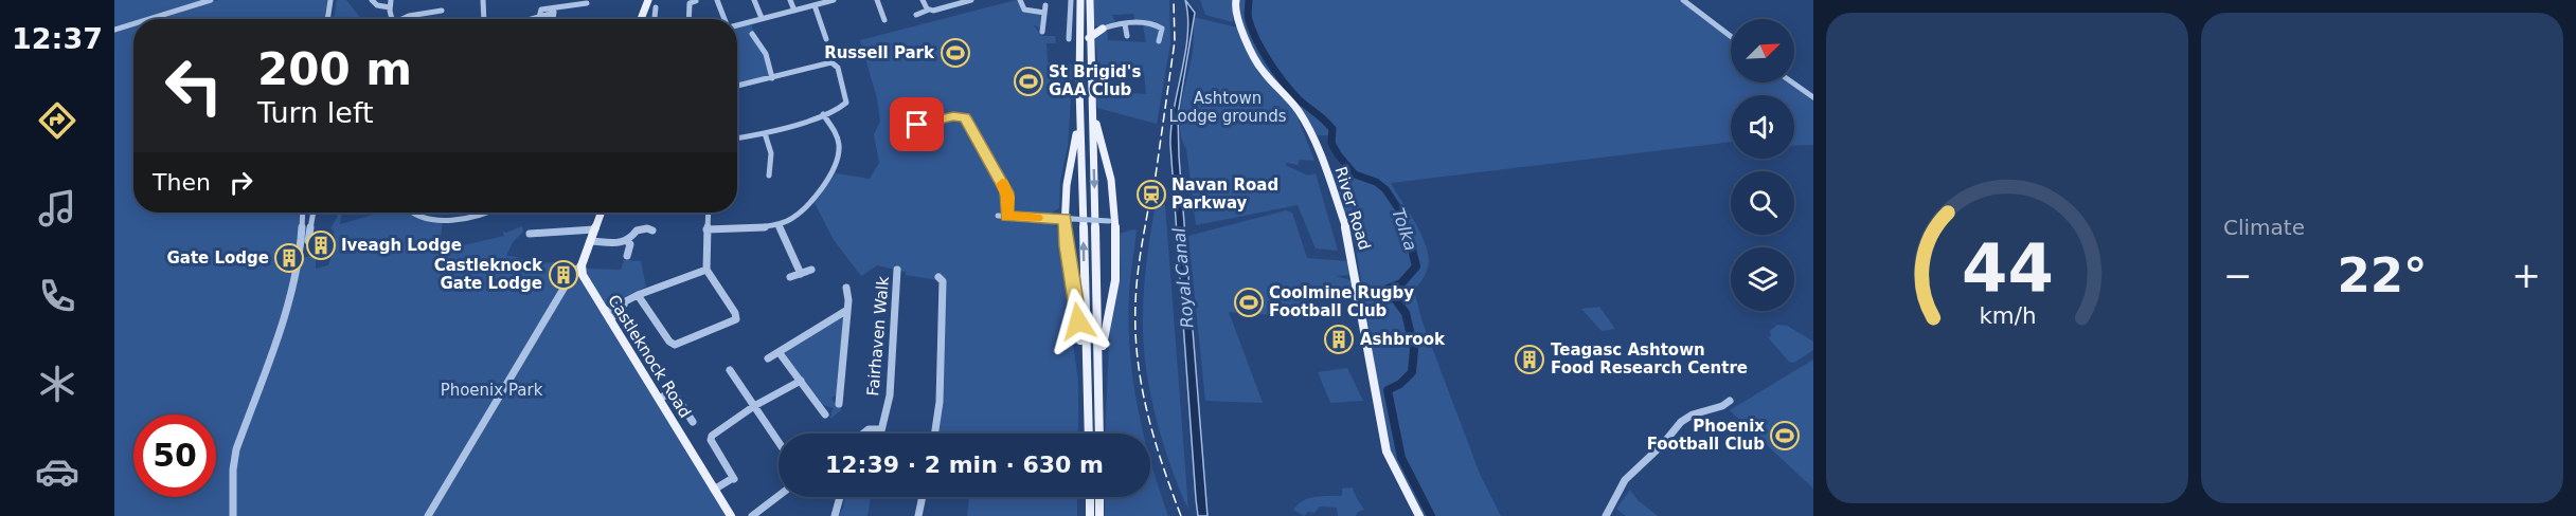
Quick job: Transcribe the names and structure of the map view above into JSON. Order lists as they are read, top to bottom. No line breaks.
{"streets":{"main road":["River Road","Castleknock Road"],"street":["Fairhaven Walk"]},"water":["Tolka","Royal Canal"],"parks":["Ashtown Lodge grounds","Phoenix Park"],"places":{"sports":["Russell Park","St Brigid's GAA Club","Coolmine Rugby Football Club","Phoenix Football Club"],"station":["Navan Road Parkway"],"building":["Iveagh Lodge","Gate Lodge","Castleknock Gate Lodge","Ashbrook","Teagasc Ashtown Food Research Centre"]},"north":"top right","page":{"tabs":"12:37","tile":"Climate","turn":["200 m","Turn left"],"then":"Then","heat":["−","22°","+"],"limit":"50","trip":"12:39 · 2 min · 630 m","gauge":["44","km/h"]}}
